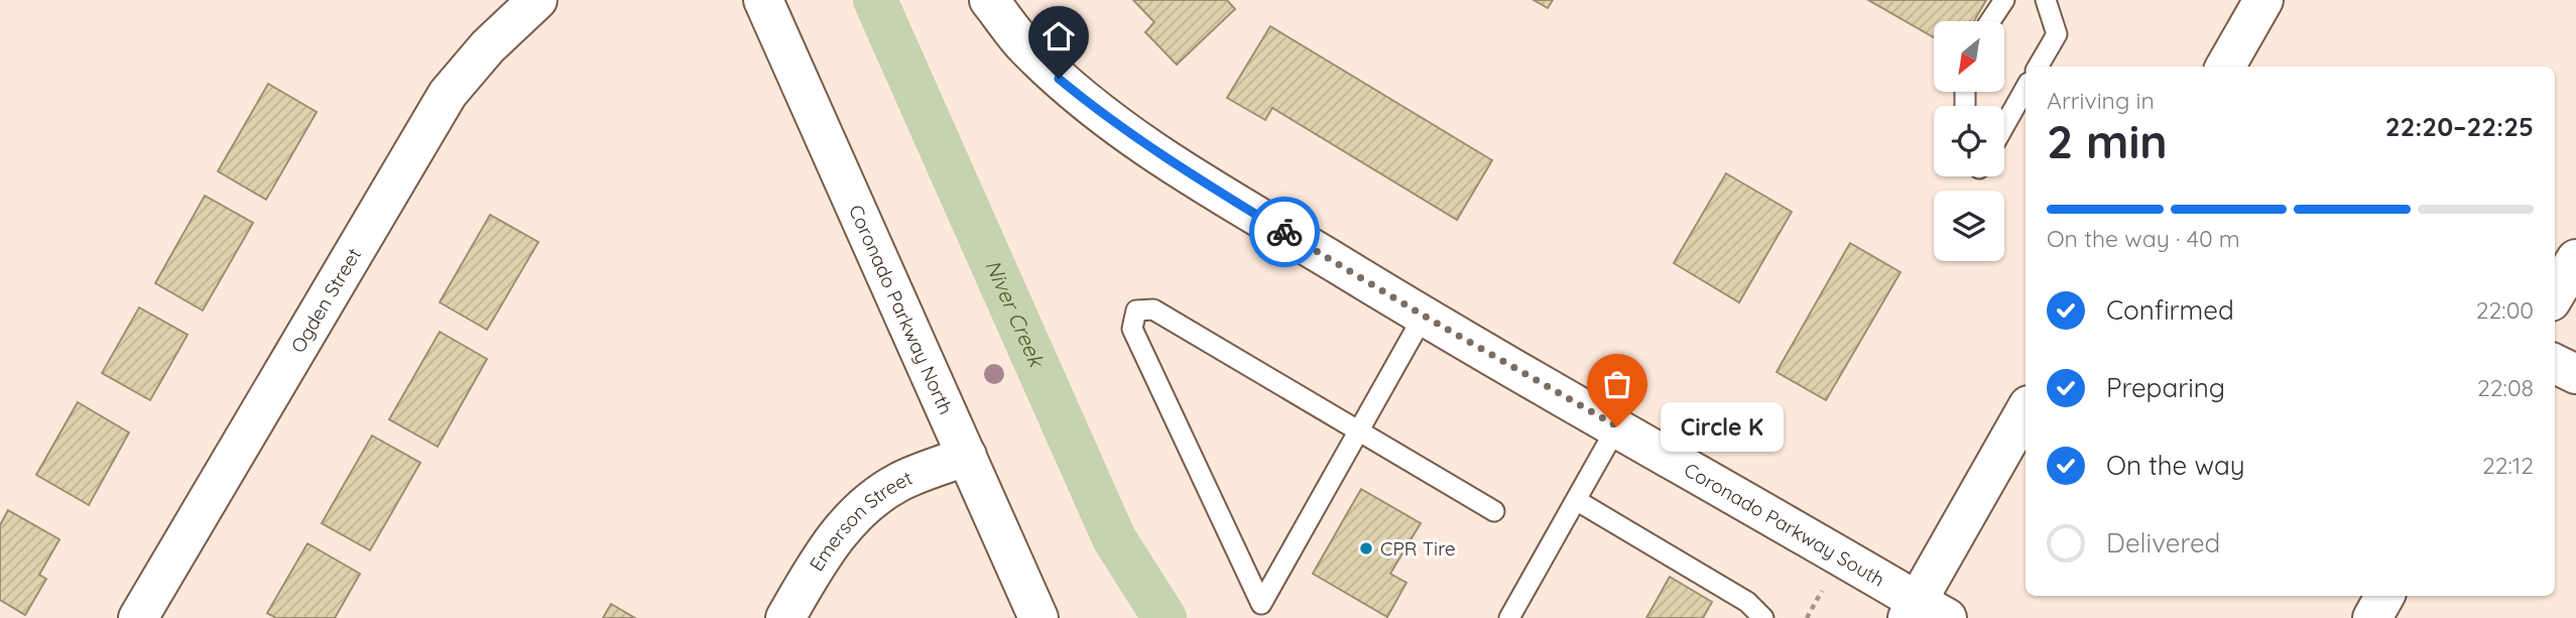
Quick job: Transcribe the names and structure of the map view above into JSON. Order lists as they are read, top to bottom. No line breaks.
{"streets":{"street":["Ogden Street","Coronado Parkway North","Coronado Parkway South","Emerson Street"]},"crossings":[["Coronado Parkway North","Emerson Street"]],"water":["Niver Creek"],"places":["Circle K","CPR Tire"],"north":"bottom left","page":{"heading":["2 min","Arriving in","22:20–22:25"],"bar":"On the way · 40 m","list":[["Confirmed","22:00"],["Preparing","22:08"],["On the way","22:12"],"Delivered"],"bubble":"Circle K"}}
